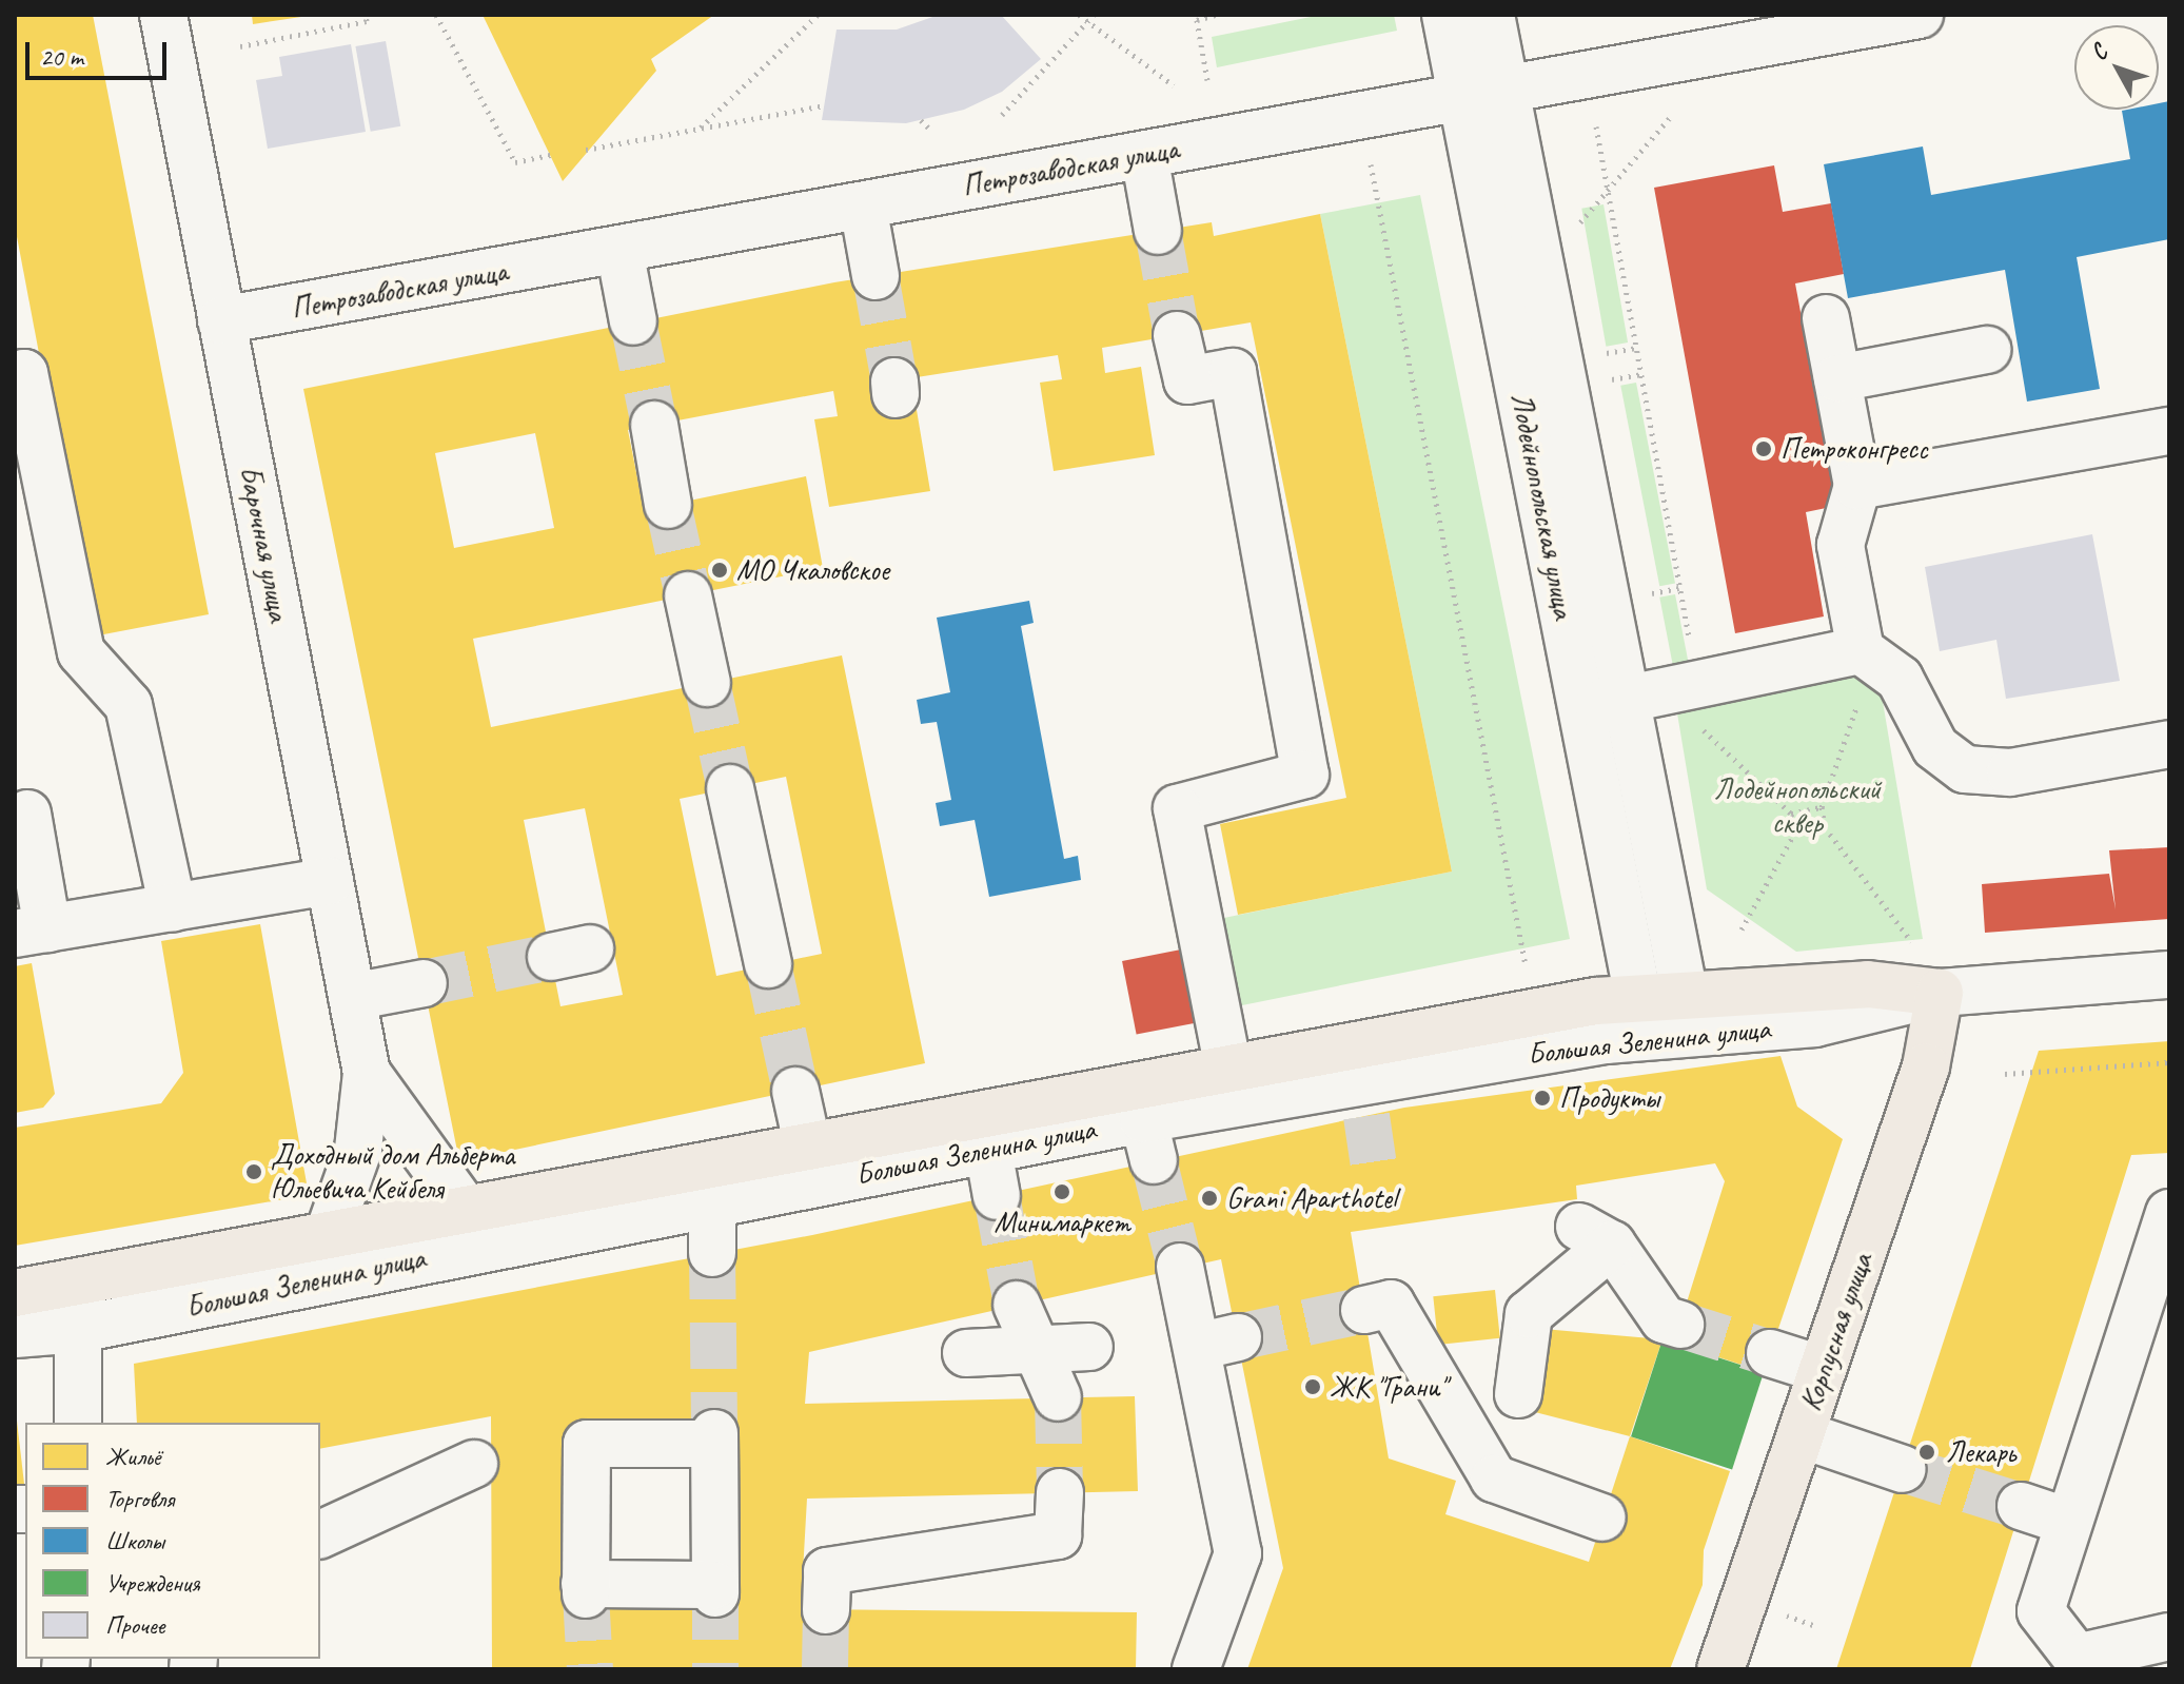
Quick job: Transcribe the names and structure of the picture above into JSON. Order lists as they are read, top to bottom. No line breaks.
{"streets":{"main road":["Большая Зеленина улица","Корпусная улица"],"street":["Петрозаводская улица","Лодейнопольская улица","Барочная улица"]},"crossings":[["Петрозаводская улица","Лодейнопольская улица"],["Петрозаводская улица","Барочная улица"],["Лодейнопольская улица","Большая Зеленина улица"],["Барочная улица","Большая Зеленина улица"],["Большая Зеленина улица","Корпусная улица"]],"parks":["Лодейнопольский сквер"],"places":["Петроконгресс","МО Чкаловское","Продукты","Доходный дом Альберта Юльевича Кейбеля","Минимаркет","Grani Aparthotel","ЖК \"Грани\"","Лекарь"],"legend":["Жильё","Торговля","Школы","Учреждения","Прочее"],"scale_bar":"20 m","north":"top left"}
